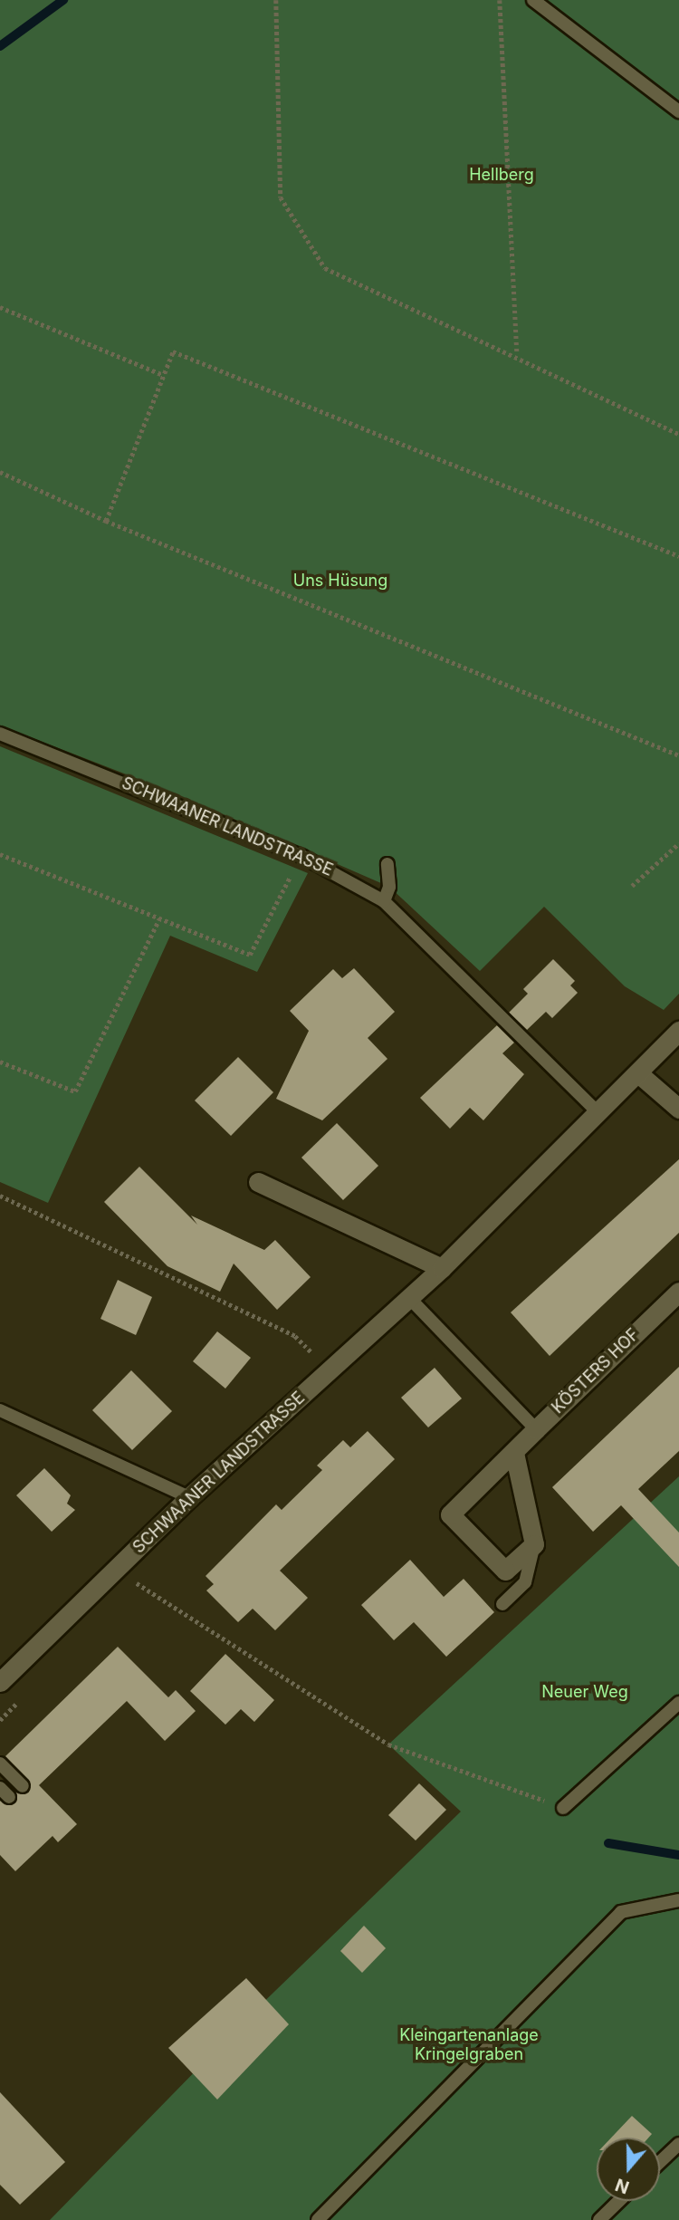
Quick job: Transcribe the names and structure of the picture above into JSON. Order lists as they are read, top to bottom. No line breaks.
{"streets":{"street":["SCHWAANER LANDSTRASSE","KÖSTERS HOF"]},"parks":["Hellberg","Uns Hüsung","Neuer Weg","Kleingartenanlage Kringelgraben"],"north":"bottom"}
